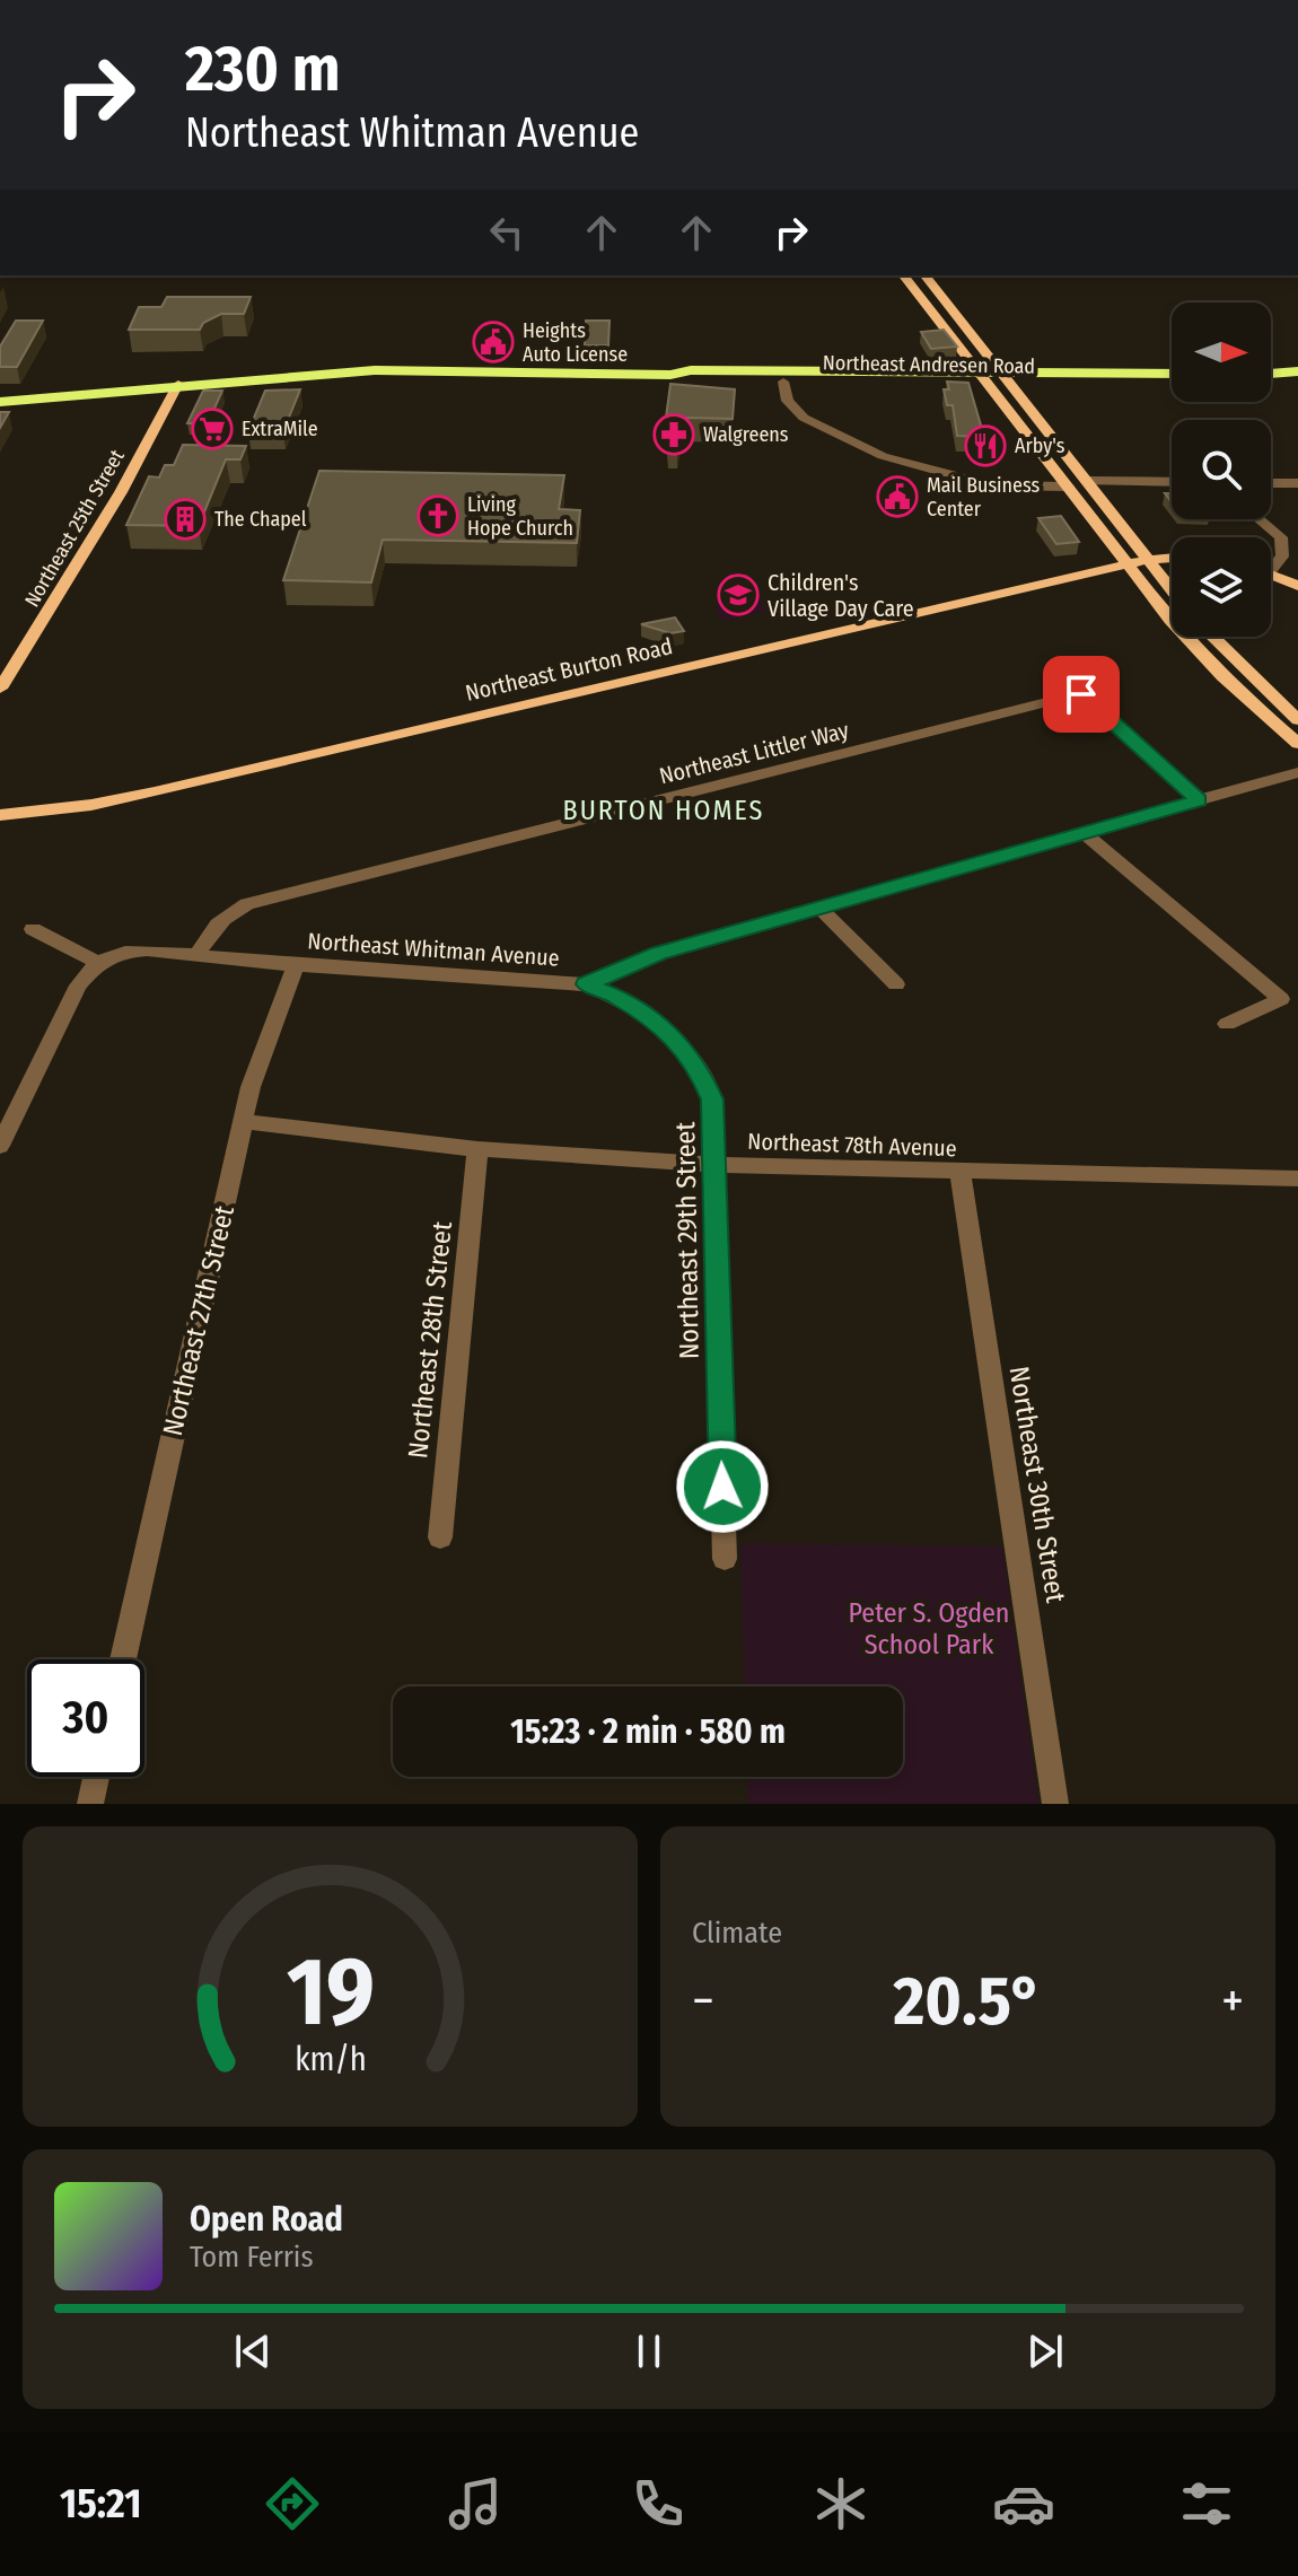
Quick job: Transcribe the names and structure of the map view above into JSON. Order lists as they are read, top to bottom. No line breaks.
{"streets":{"main road":["Northeast Andresen Road","Northeast 25th Street","Northeast Burton Road"],"street":["Northeast Littler Way","Northeast Whitman Avenue","Northeast 78th Avenue","Northeast 29th Street","Northeast 27th Street","Northeast 28th Street","Northeast 30th Street"]},"crossings":[["Northeast Andresen Road","Northeast 25th Street"],["Northeast Littler Way","Northeast Whitman Avenue"],["Northeast Whitman Avenue","Northeast 29th Street"],["Northeast Whitman Avenue","Northeast 27th Street"],["Northeast 78th Avenue","Northeast 29th Street"],["Northeast 78th Avenue","Northeast 27th Street"],["Northeast 78th Avenue","Northeast 28th Street"],["Northeast 78th Avenue","Northeast 30th Street"]],"districts":["BURTON HOMES"],"parks":["Peter S. Ogden School Park"],"places":{"public building":["Heights Auto License","Mail Business Center"],"supermarket":["ExtraMile"],"pharmacy":["Walgreens"],"restaurant":["Arby's"],"church":["Living Hope Church"],"building":["The Chapel"],"school or university":["Children's Village Day Care"]},"north":"right","page":{"turn":["230 m","Northeast Whitman Avenue"],"limit":"30","trip":"15:23 · 2 min · 580 m","tile":"Climate","heat":["−","20.5°","+"],"song":["Open Road","Tom Ferris"],"tabs":"15:21","gauge":["19","km/h"]}}
